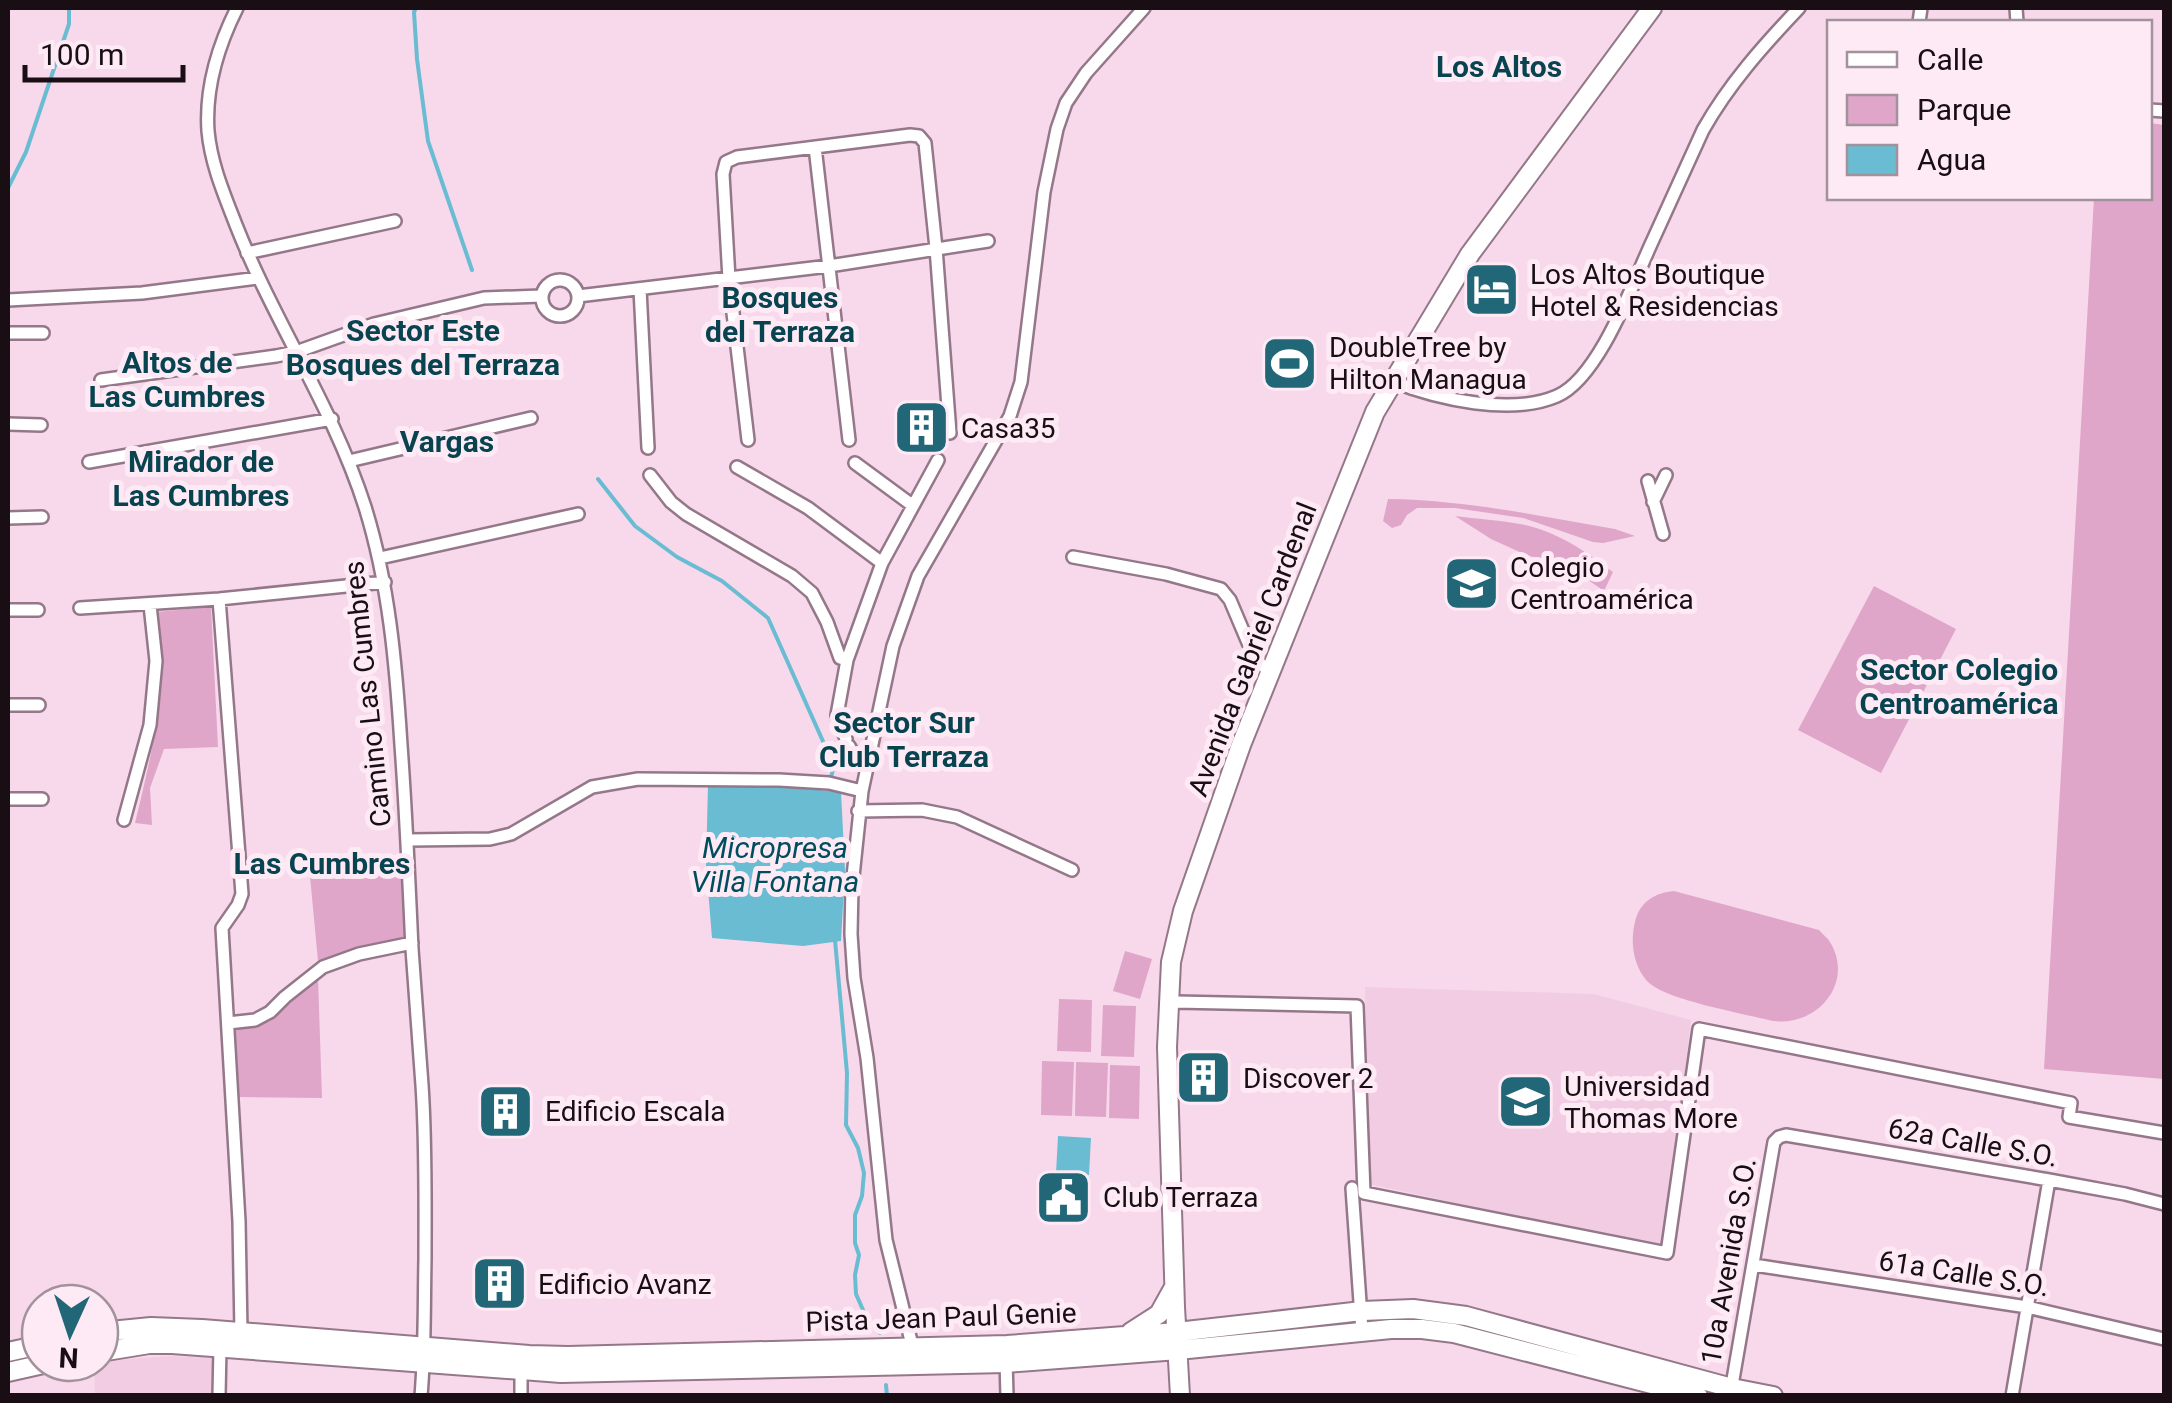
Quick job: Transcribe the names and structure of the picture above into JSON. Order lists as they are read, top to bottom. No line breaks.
{"streets":{"main road":["Avenida Gabriel Cardenal","Pista Jean Paul Genie"],"street":["Camino Las Cumbres","62a Calle S.O.","10a Avenida S.O.","61a Calle S.O."]},"crossings":[["Avenida Gabriel Cardenal","Pista Jean Paul Genie"],["Camino Las Cumbres","Pista Jean Paul Genie"],["62a Calle S.O.","10a Avenida S.O."],["10a Avenida S.O.","61a Calle S.O."],["10a Avenida S.O.","Pista Jean Paul Genie"]],"districts":["Los Altos","Bosques del Terraza","Sector Este Bosques del Terraza","Altos de Las Cumbres","Vargas","Mirador de Las Cumbres","Sector Colegio Centroamérica","Sector Sur Club Terraza","Las Cumbres"],"water":["Micropresa Villa Fontana"],"places":{"hotel":["Los Altos Boutique Hotel & Residencias"],"sports":["DoubleTree by Hilton Managua"],"building":["Casa35","Discover 2","Edificio Escala","Edificio Avanz"],"school or university":["Colegio Centroamérica","Universidad Thomas More"],"public building":["Club Terraza"]},"legend":["Calle","Parque","Agua"],"scale_bar":"100 m","north":"bottom"}
